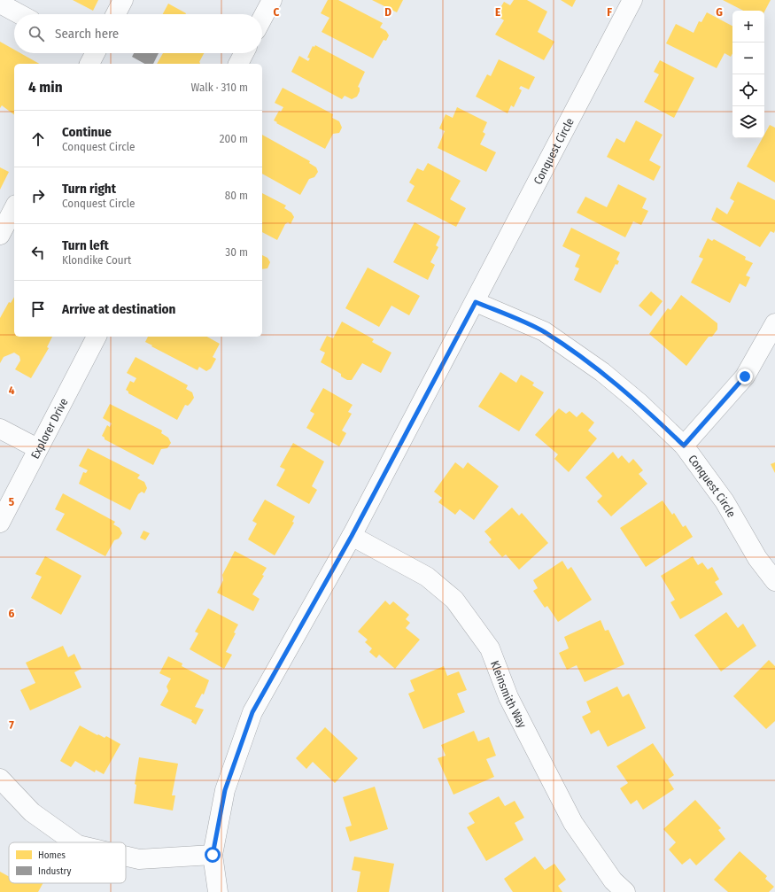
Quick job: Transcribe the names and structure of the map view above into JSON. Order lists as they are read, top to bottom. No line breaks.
{"streets":{"street":["Conquest Circle","Explorer Drive","Kleinsmith Way"]},"crossings":[["Conquest Circle","Kleinsmith Way"]],"legend":["Homes","Industry"],"page":{"map_buttons":["+","−"],"search":"Search here","heading":["4 min","Walk · 310 m"],"list":[["Continue","Conquest Circle","200 m"],["Turn right","Conquest Circle","80 m"],["Turn left","Klondike Court","30 m"],"Arrive at destination"]},"grid":{"columns":["C","D","E","F","G"],"rows":["4","5","6","7"]}}
